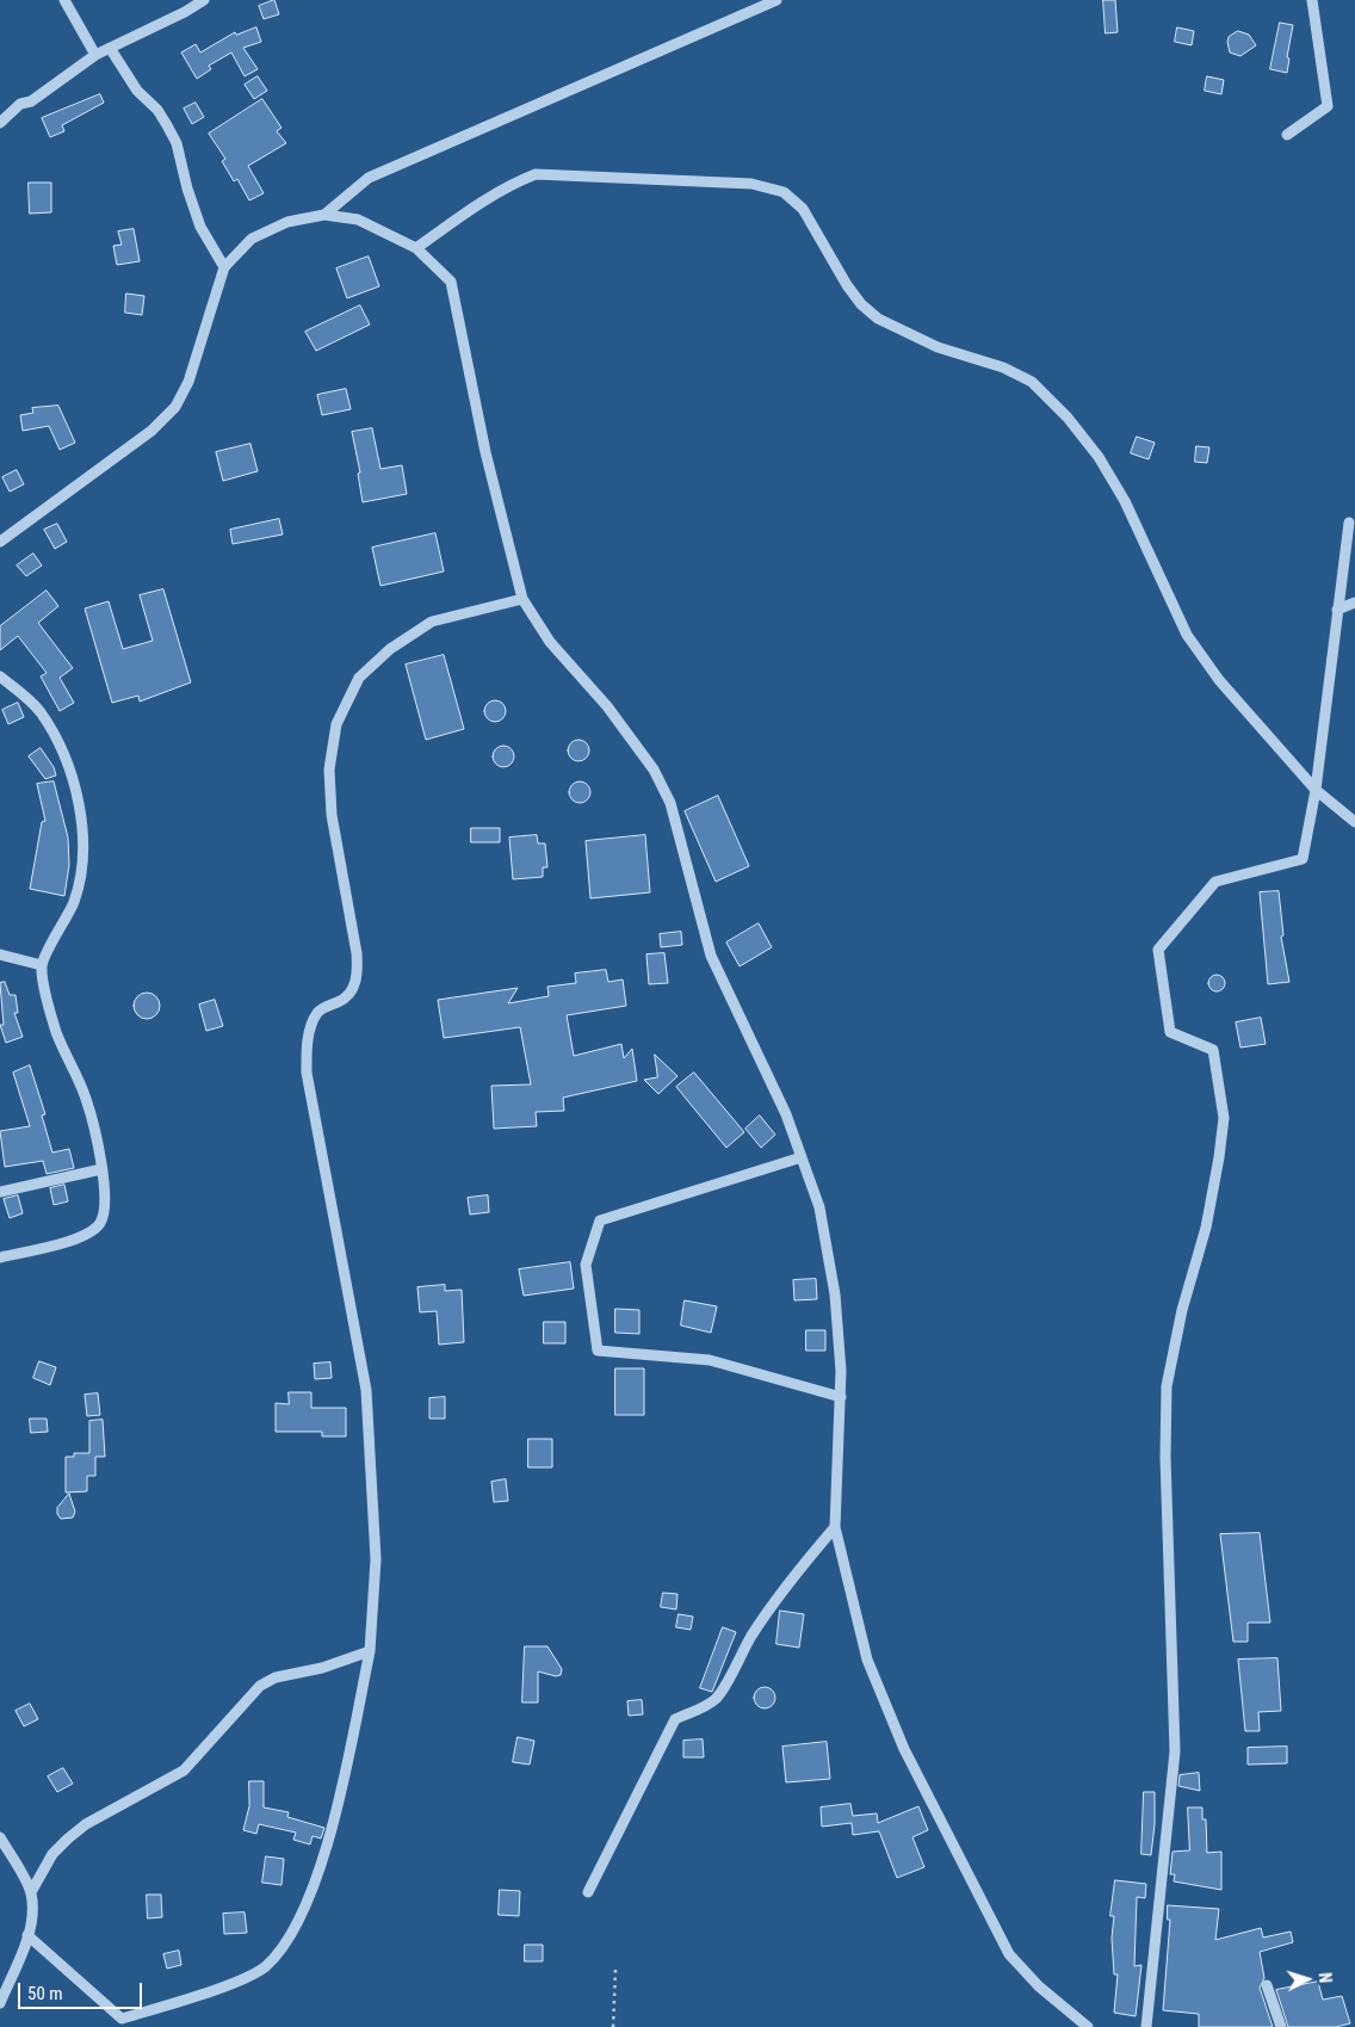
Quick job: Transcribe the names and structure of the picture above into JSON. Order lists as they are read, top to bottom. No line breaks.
{"scale_bar":"50 m","north":"right"}
